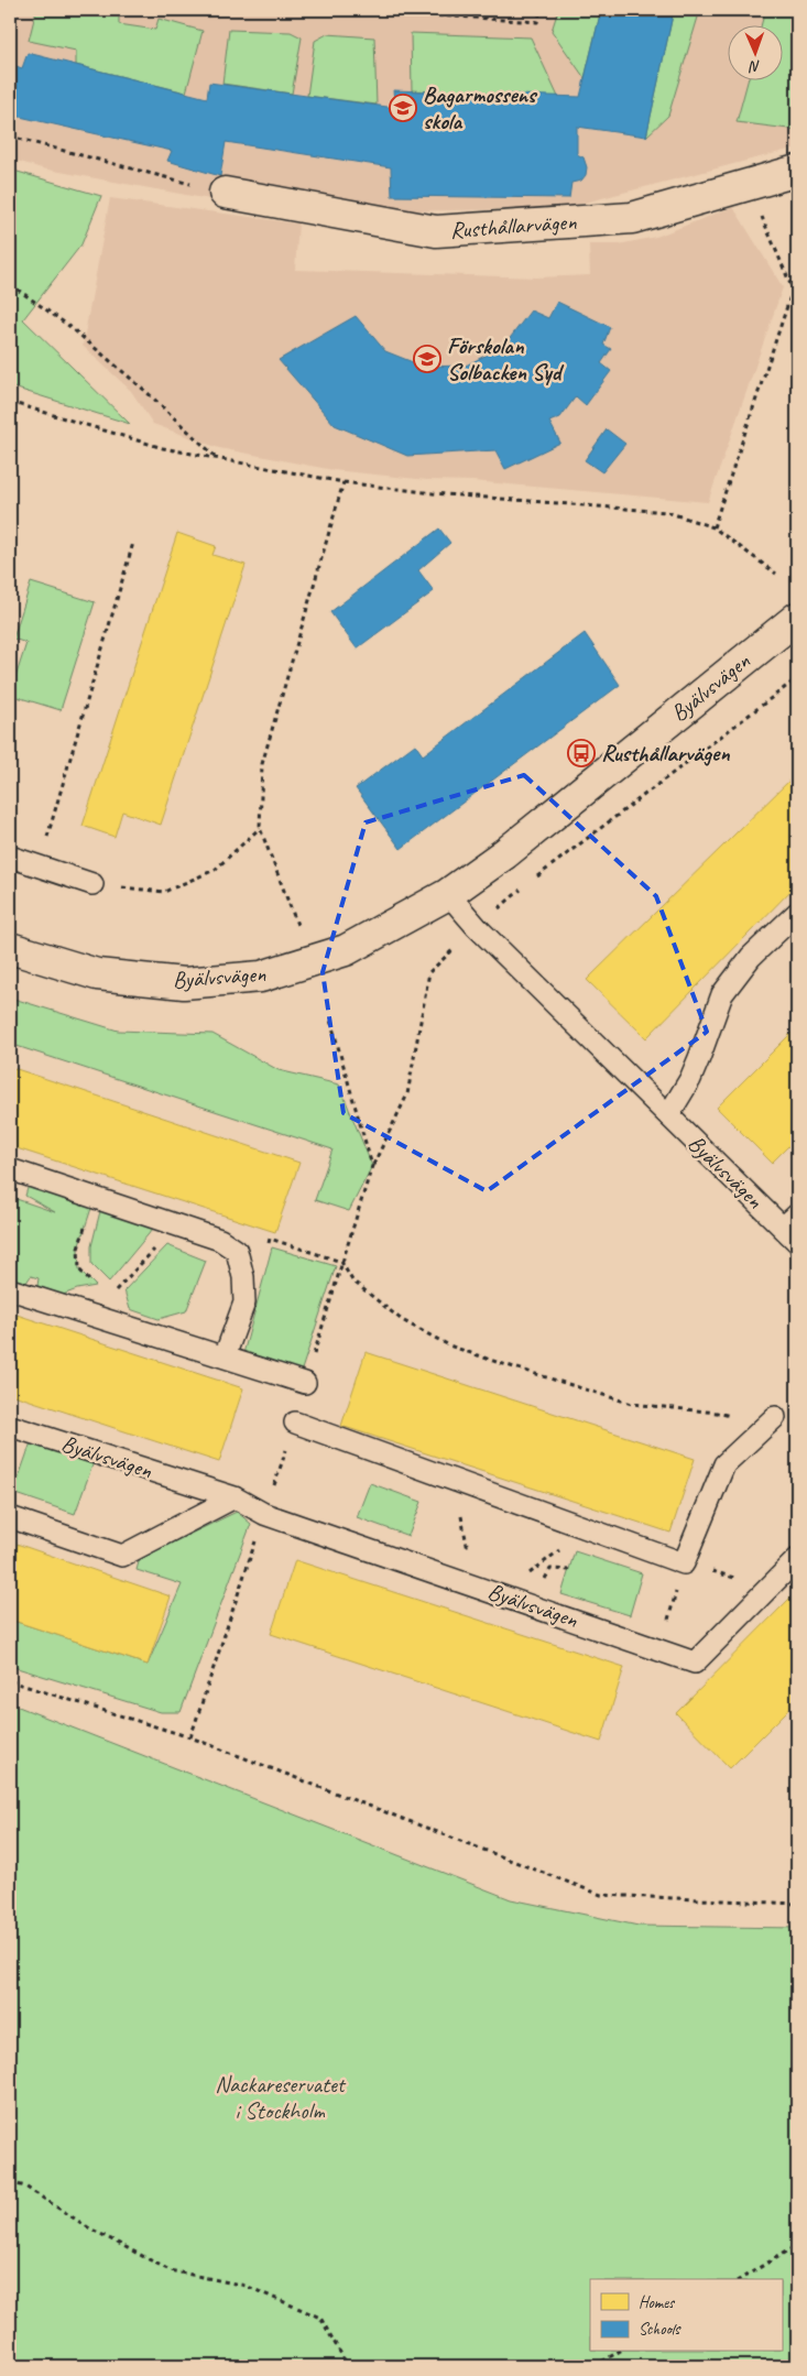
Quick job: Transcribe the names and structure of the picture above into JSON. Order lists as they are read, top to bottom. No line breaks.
{"streets":{"street":["Rusthållarvägen","Byälvsvägen"]},"parks":["Nackareservatet i Stockholm"],"places":{"school or university":["Bagarmossens skola","Förskolan Solbacken Syd"],"bus stop":["Rusthållarvägen"]},"legend":["Homes","Schools"],"north":"bottom"}
